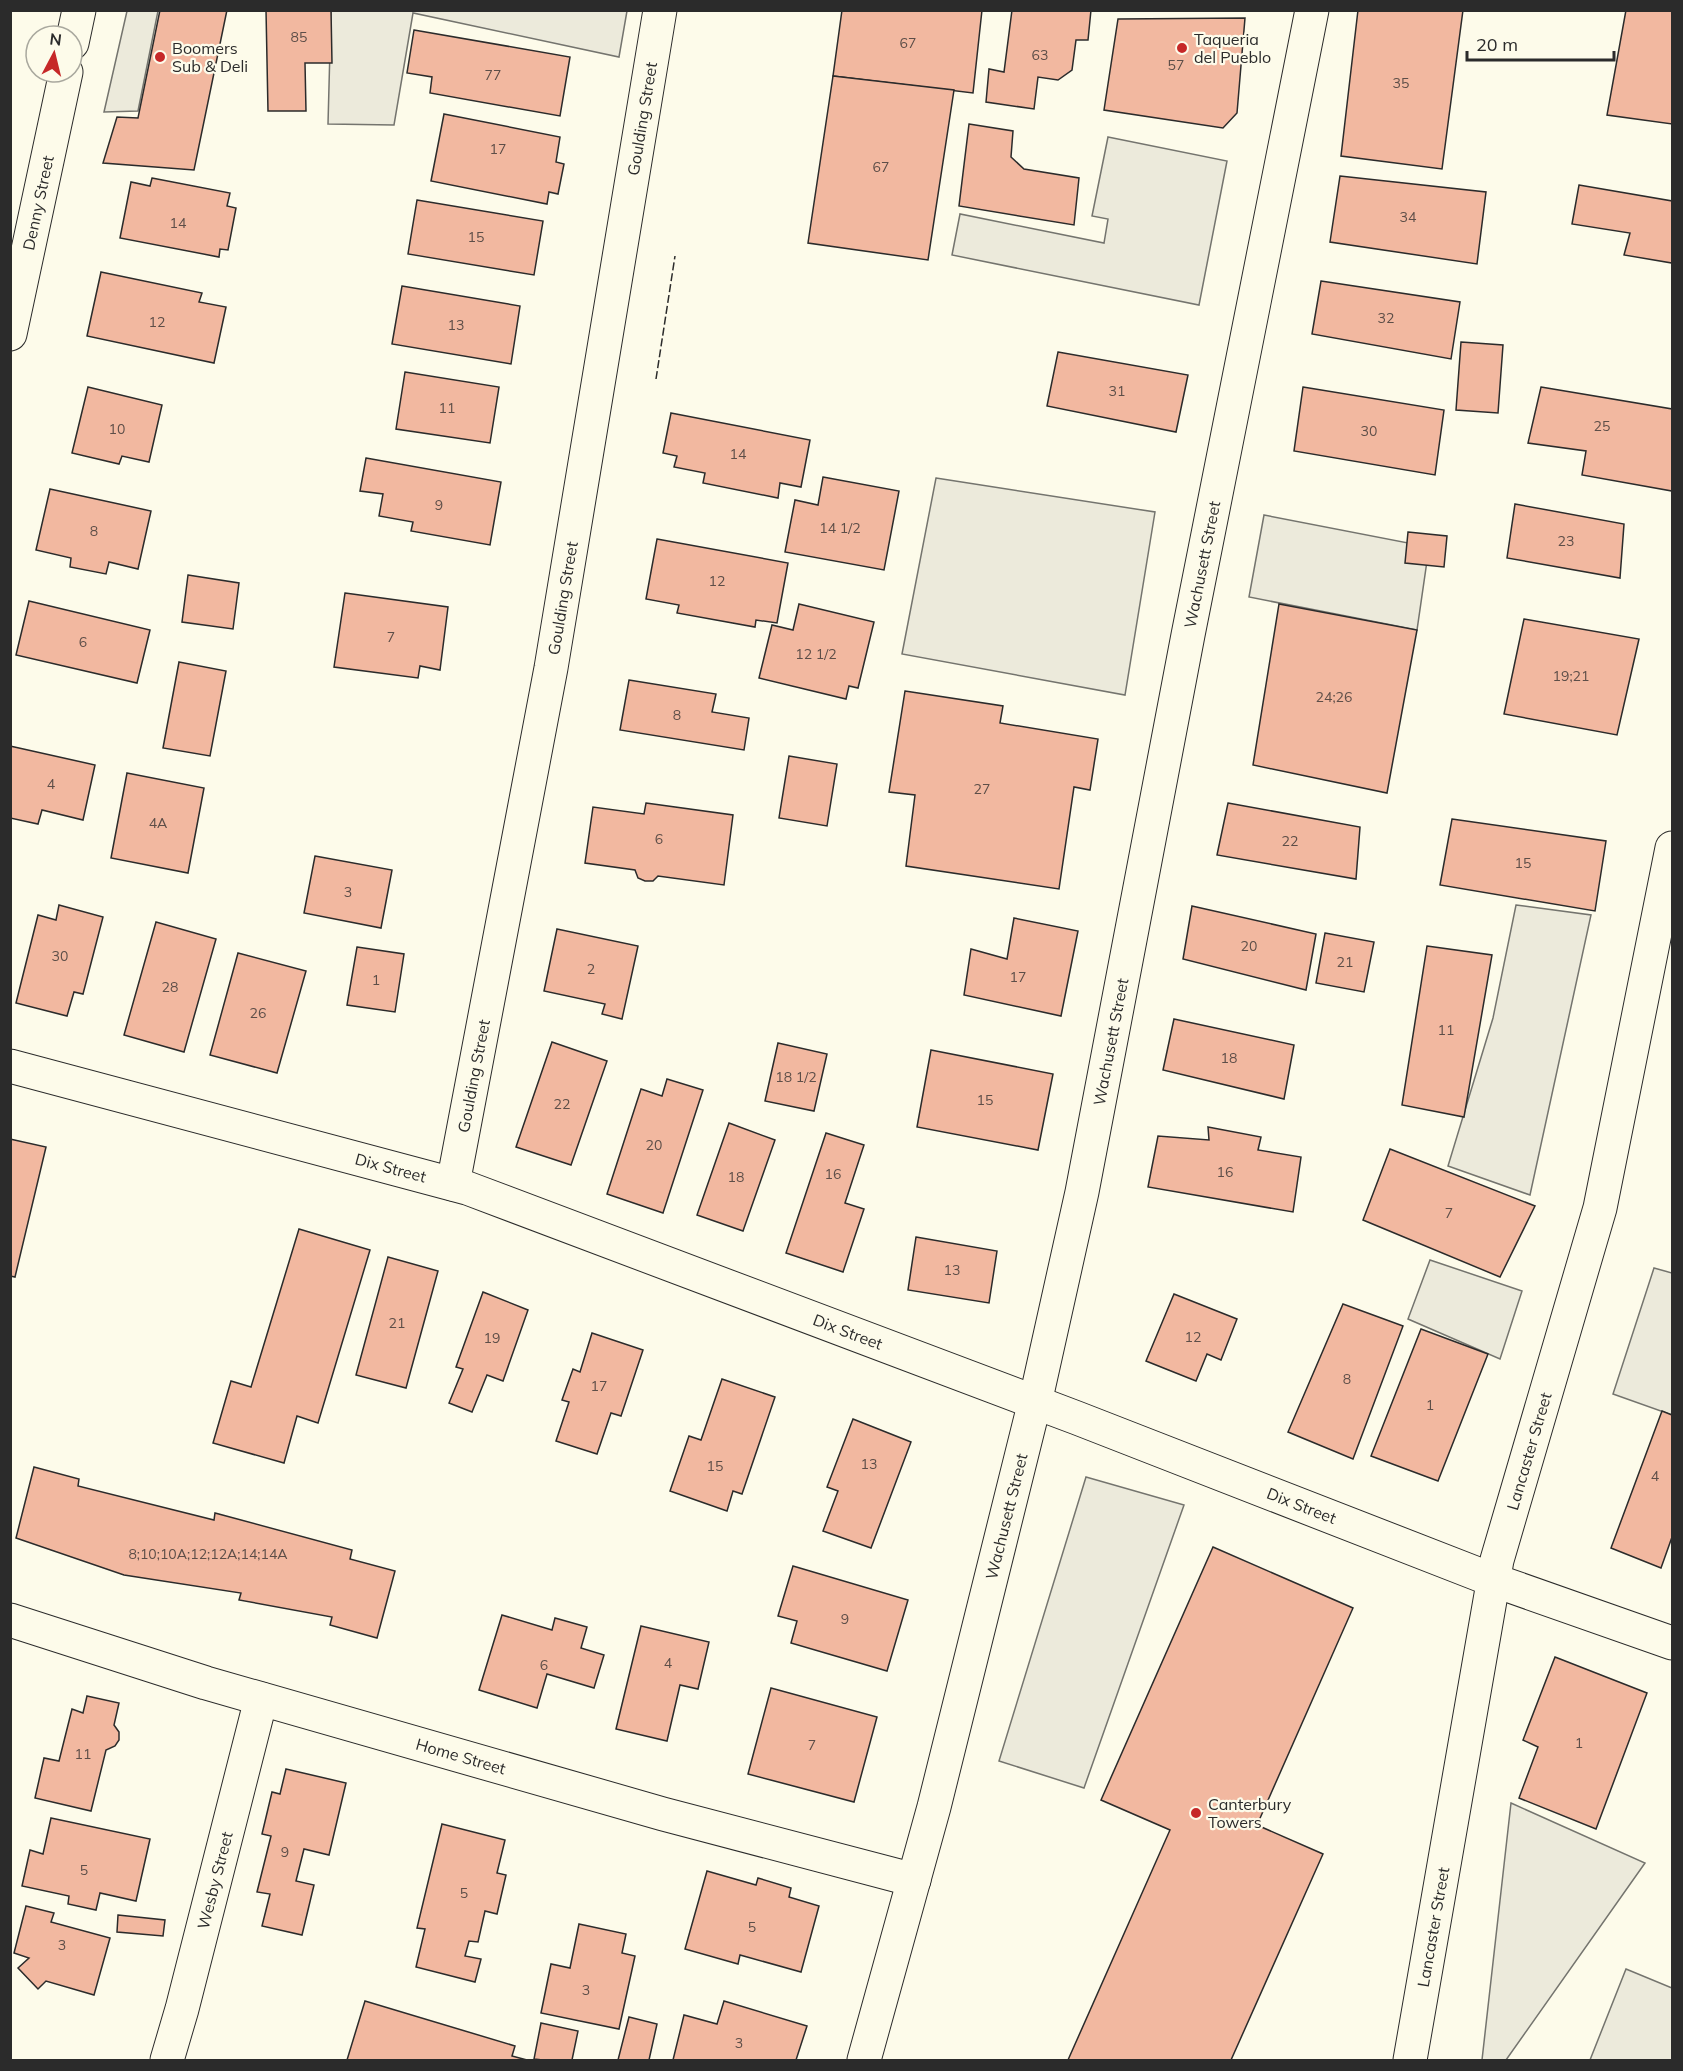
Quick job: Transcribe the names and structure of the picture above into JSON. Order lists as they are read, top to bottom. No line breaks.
{"streets":{"street":["Goulding Street","Denny Street","Wachusett Street","Dix Street","Lancaster Street","Home Street","Wesby Street"]},"crossings":[["Goulding Street","Dix Street"],["Wachusett Street","Dix Street"],["Wachusett Street","Home Street"],["Dix Street","Lancaster Street"],["Home Street","Wesby Street"]],"places":["Taqueria del Pueblo","Boomers Sub & Deli","Canterbury Towers"],"house_numbers":["85","67","63","57","77","35","17","67","34","14","15","32","12","13","31","11","25","10","30","14","9","14 1/2","8","23","12","7","6","12 1/2","19;21","24;26","8","4","27","4A","6","22","15","3","20","30","21","2","17","1","28","26","11","18","18 1/2","15","22","20","16","16","18","7","13","21","12","19","8","17","1","13","15","4","8;10;10A;12;12A;14;14A","9","4","6","1","7","11","9","5","5","5","3","3","3"],"scale_bar":"20 m","north":"top"}
